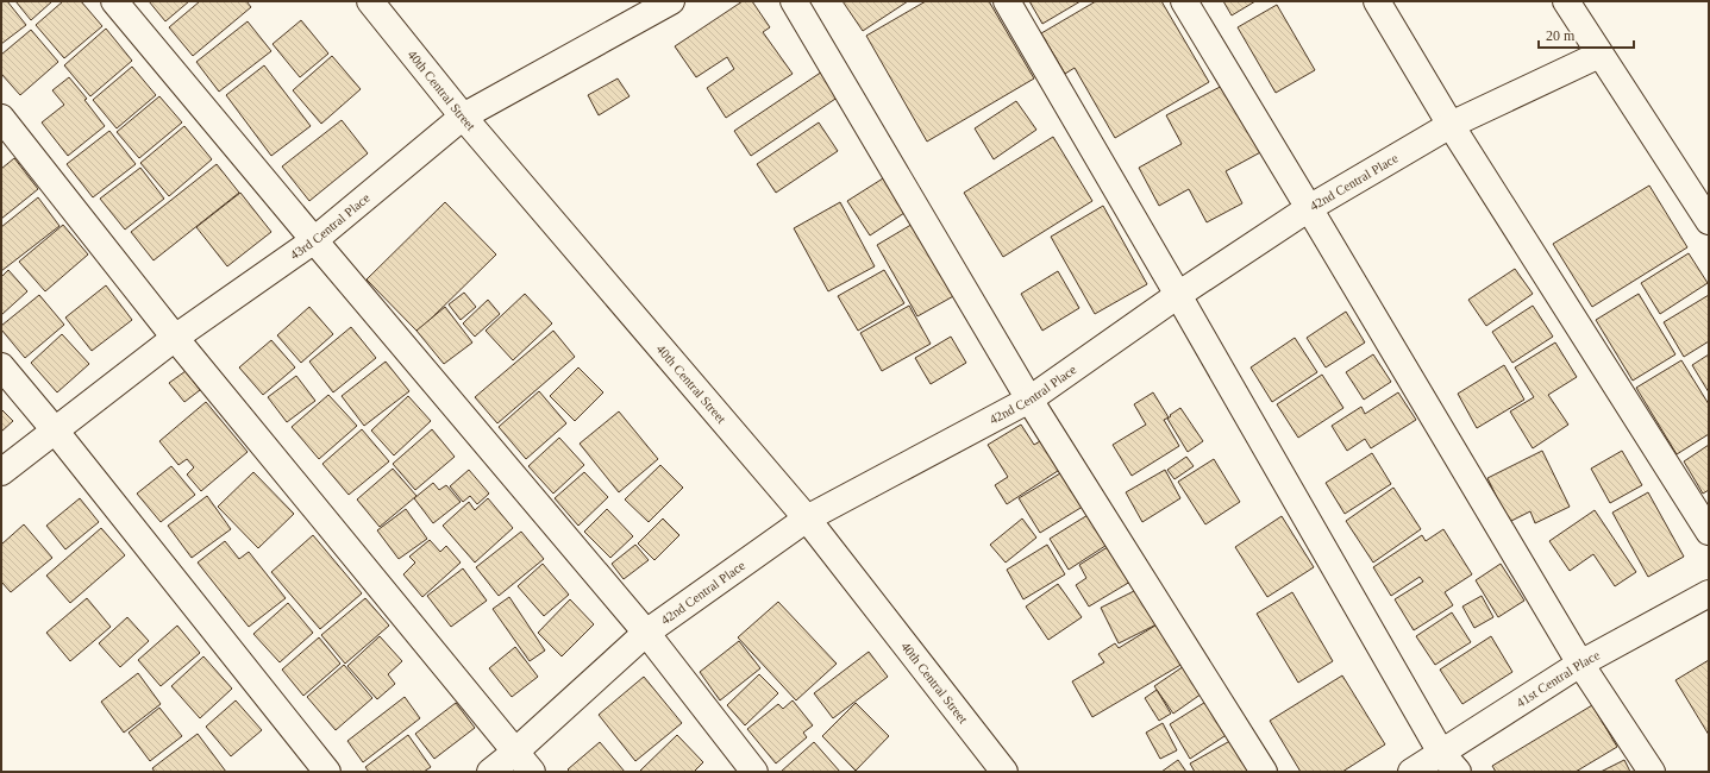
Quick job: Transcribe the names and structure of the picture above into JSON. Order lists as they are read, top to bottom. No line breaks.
{"streets":{"street":["40th Central Street","42nd Central Place","43rd Central Place","41st Central Place"]},"crossings":[["40th Central Street","42nd Central Place"],["40th Central Street","43rd Central Place"]],"scale_bar":"20 m"}
